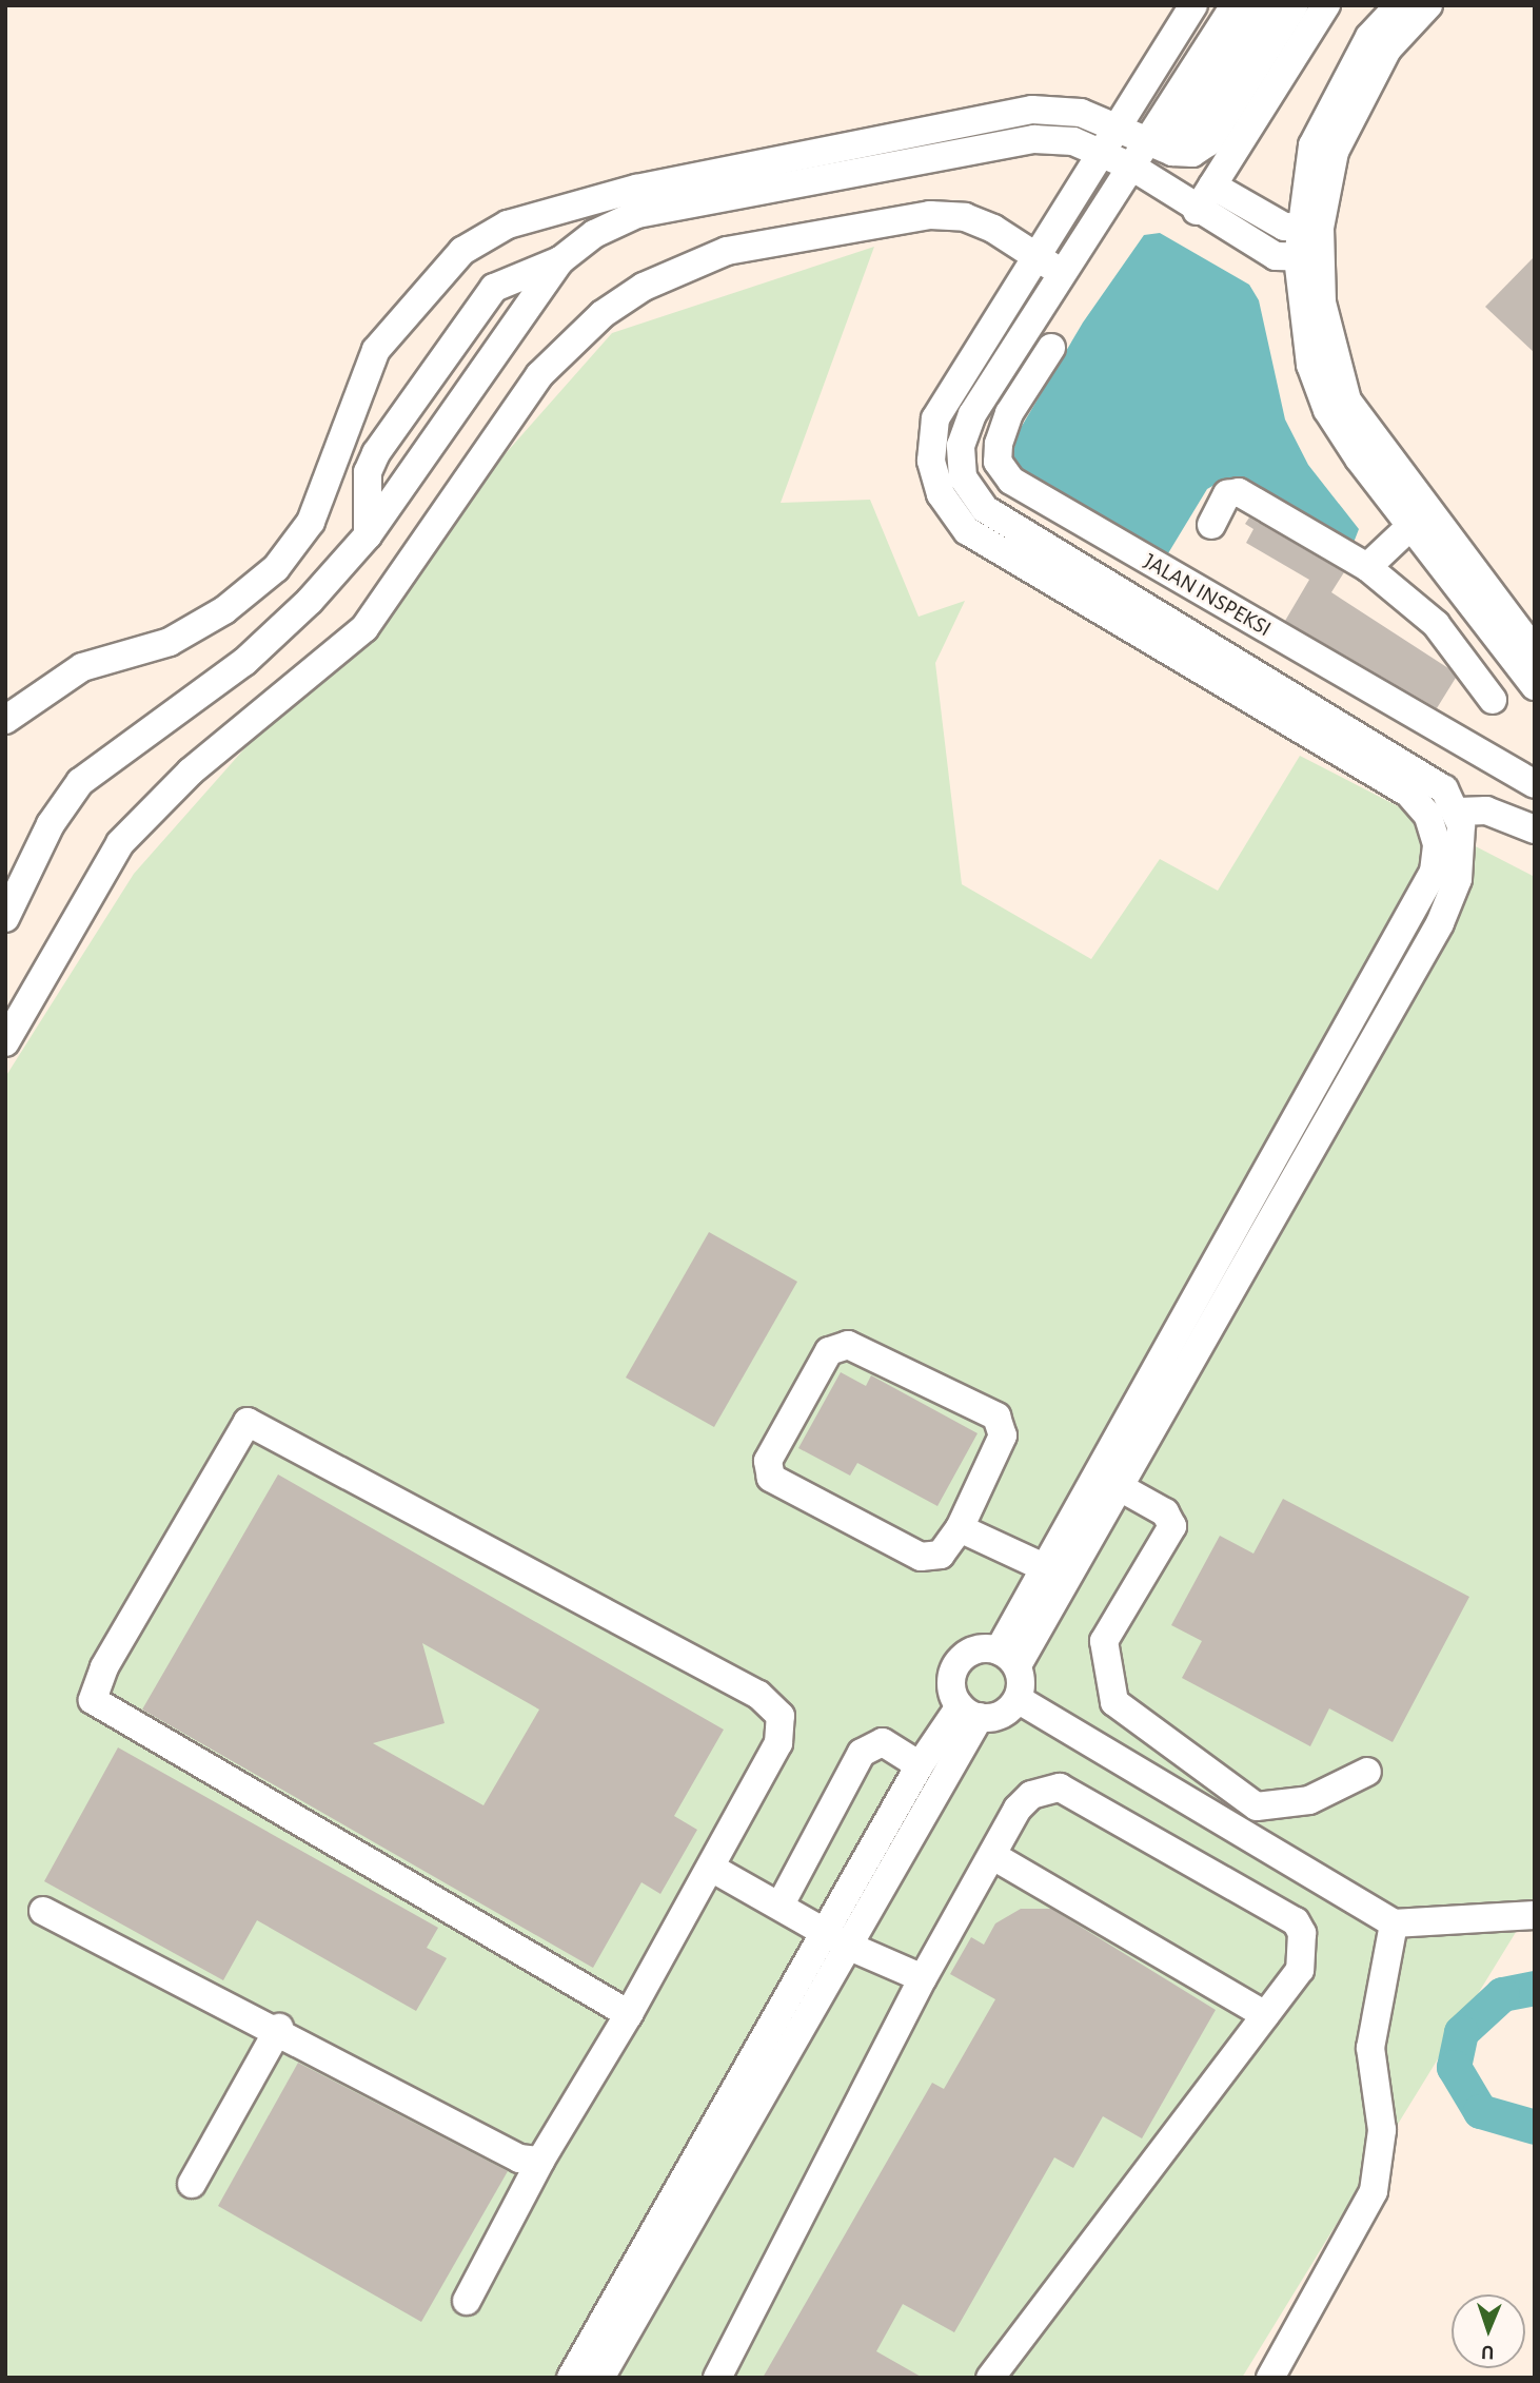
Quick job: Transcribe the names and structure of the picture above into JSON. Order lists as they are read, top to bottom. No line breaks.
{"streets":{"lane":["JALAN INSPEKSI"]},"north":"bottom"}
